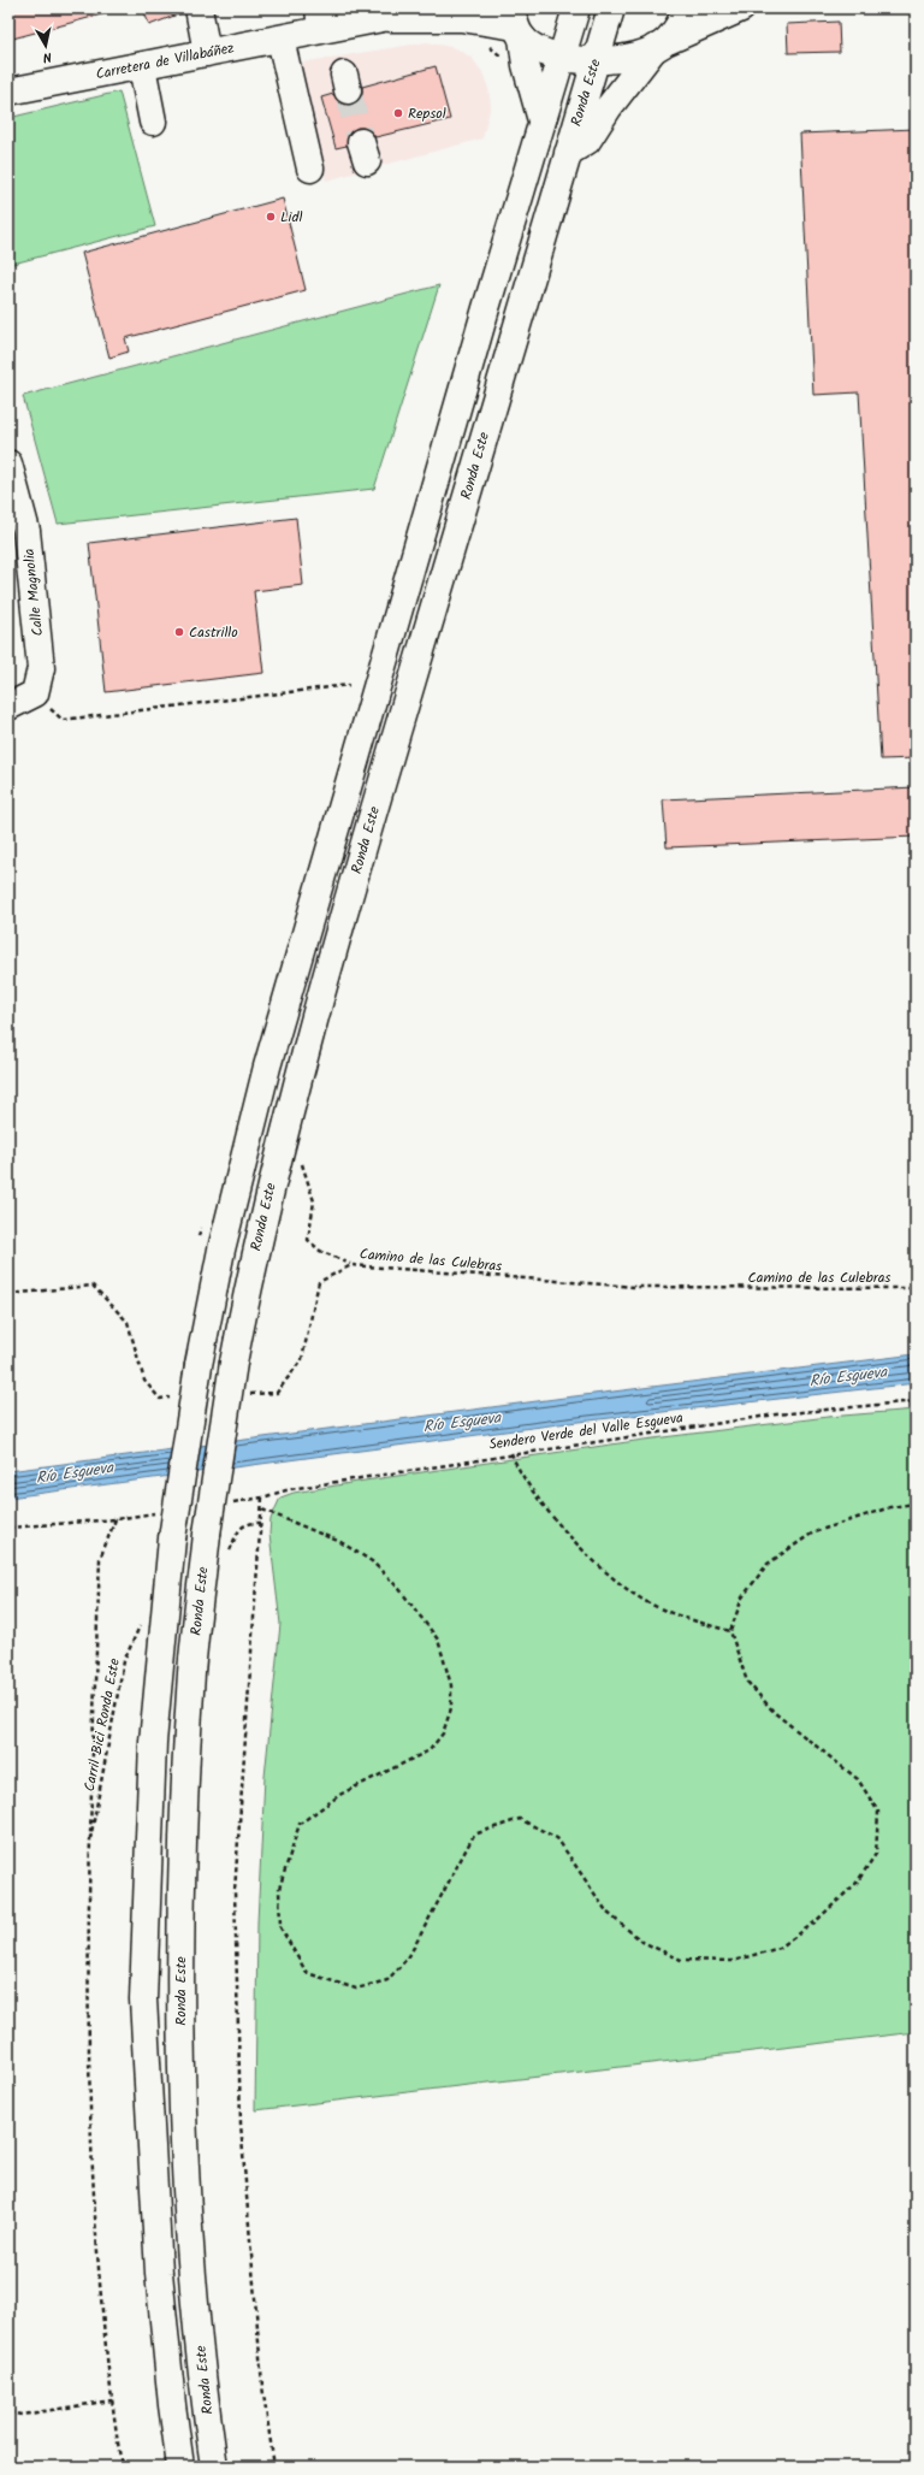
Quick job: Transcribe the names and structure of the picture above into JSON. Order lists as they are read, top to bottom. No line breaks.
{"streets":{"main road":["Carretera de Villabáñez","Ronda Este","Calle Magnolia"],"path":["Camino de las Culebras","Sendero Verde del Valle Esgueva","Carril Bici Ronda Este"]},"water":["Río Esgueva"],"places":["Repsol","Lidl","Castrillo"],"north":"bottom"}
